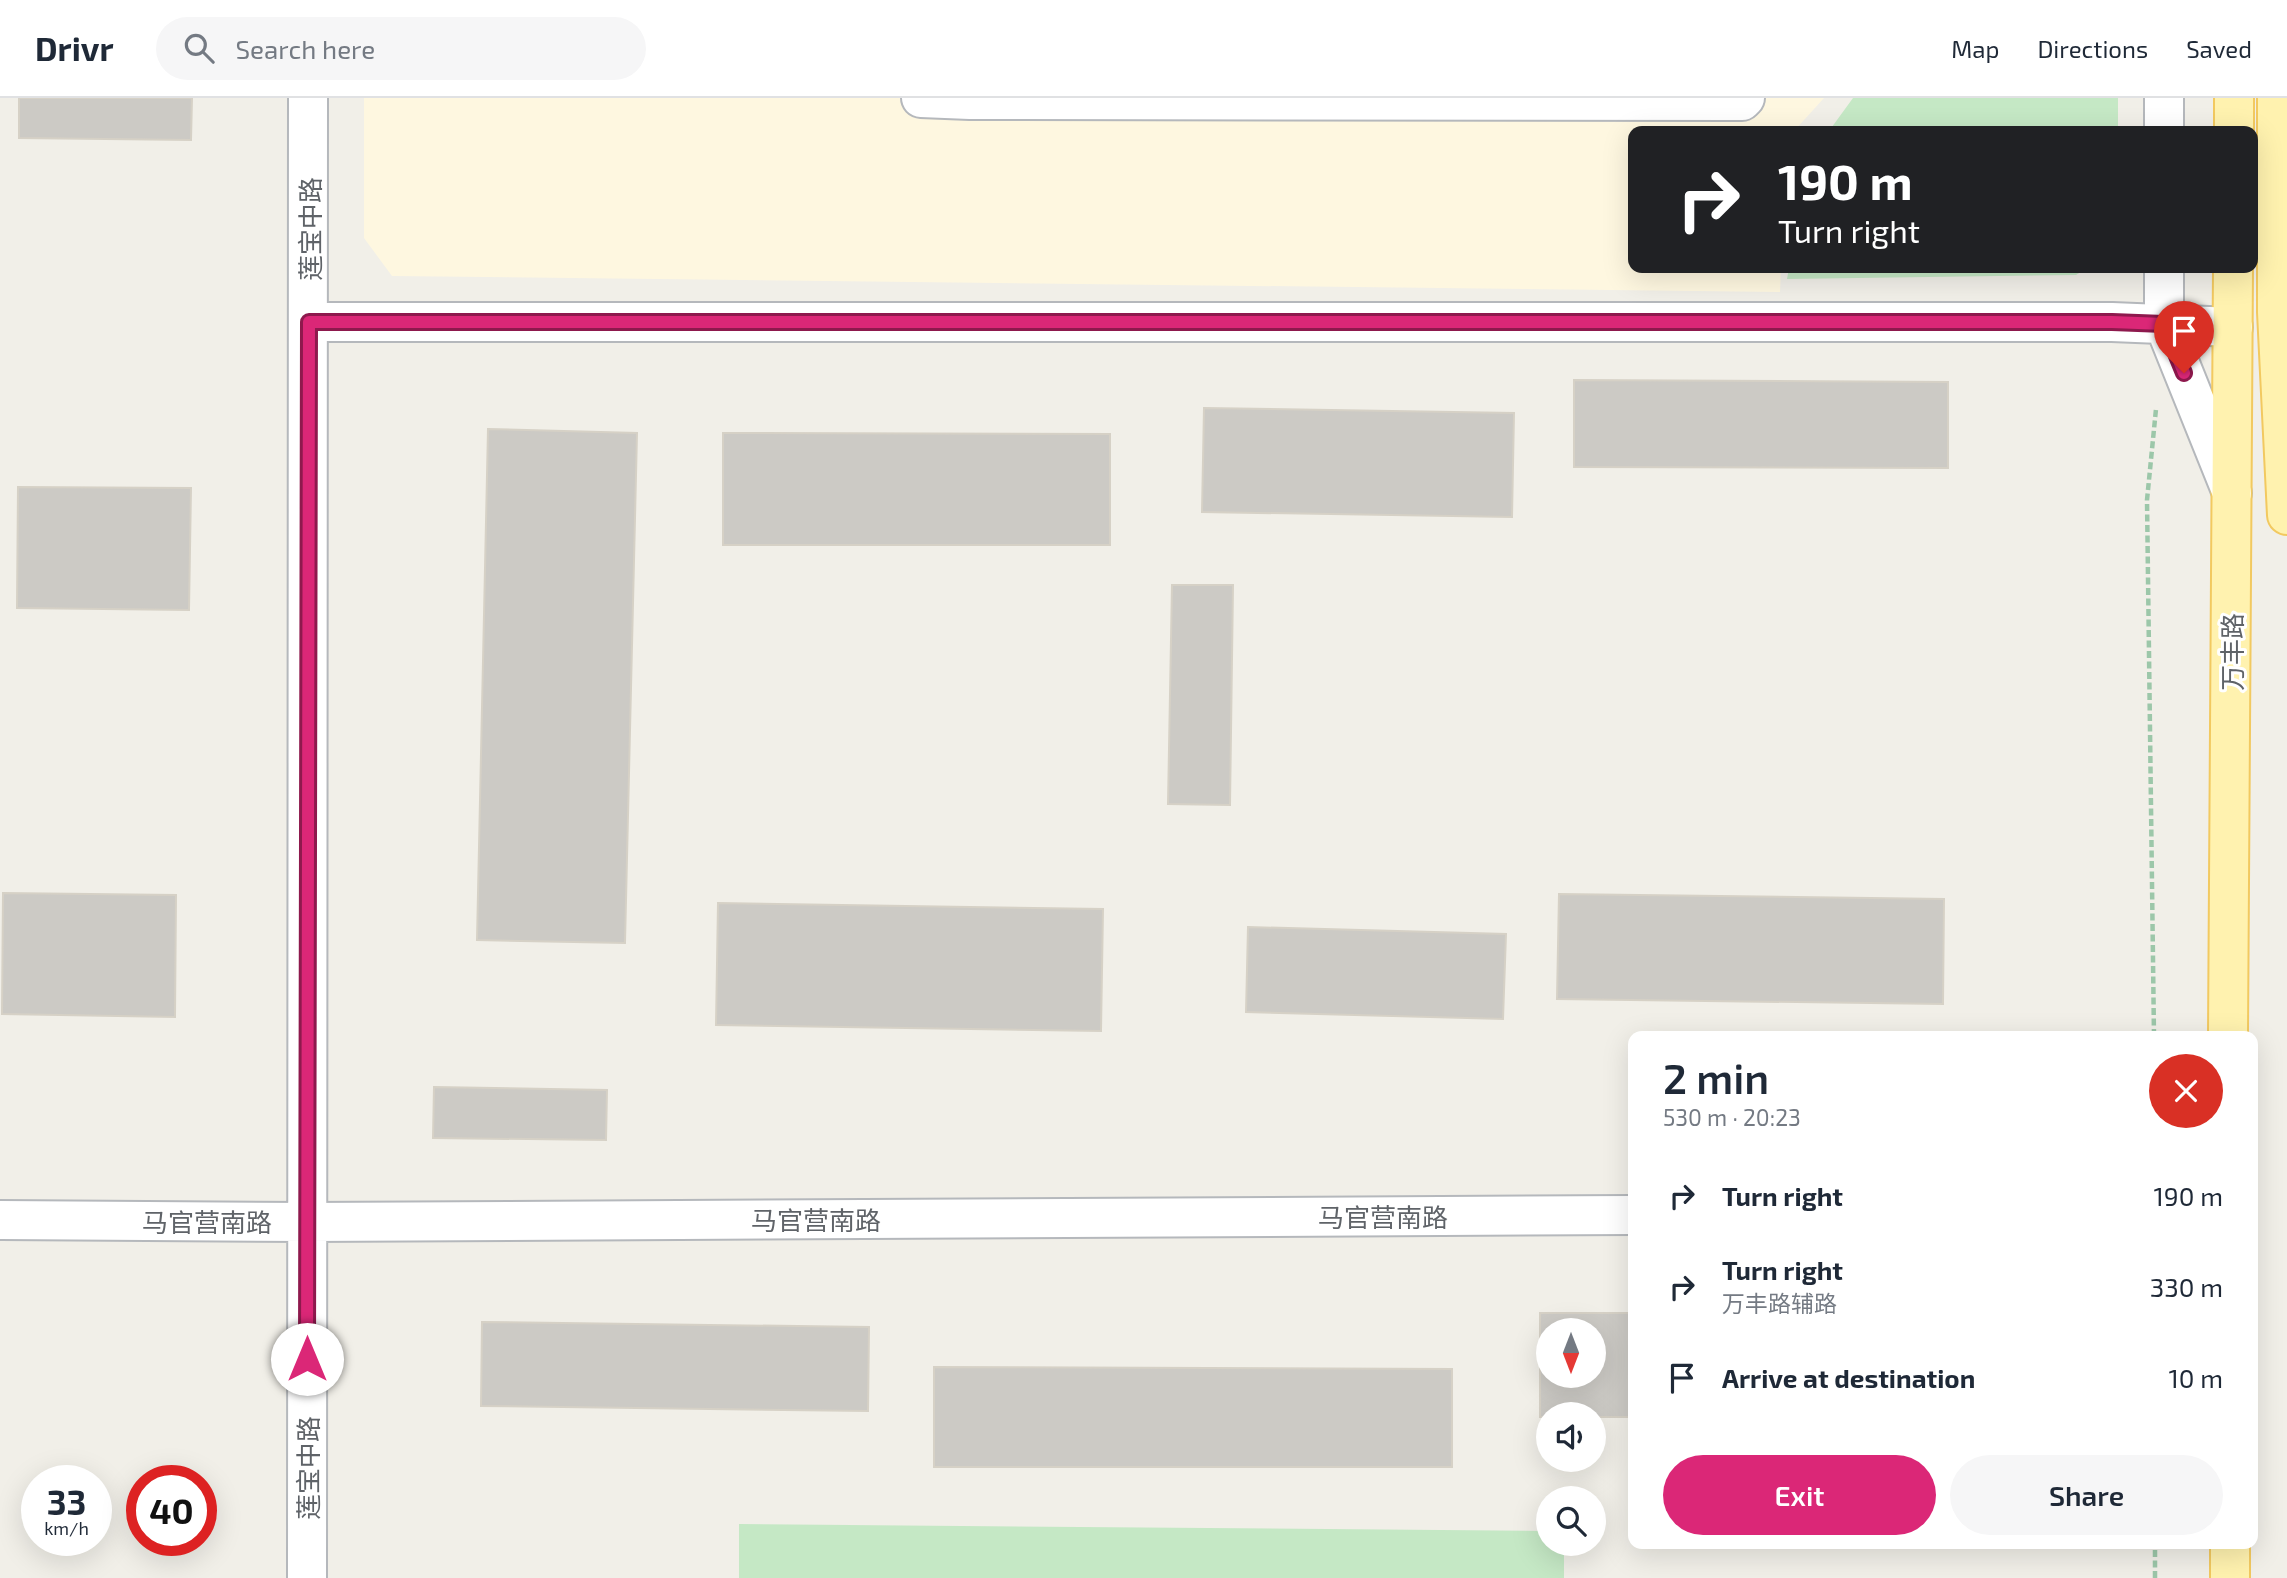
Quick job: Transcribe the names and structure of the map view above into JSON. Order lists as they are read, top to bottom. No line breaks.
{"streets":{"main road":["万丰路"],"street":["莲宝中路","马官营南路"]},"crossings":[["莲宝中路","马官营南路"]],"north":"bottom","page":{"header":"Drivr","search":"Search here","nav":["Map","Directions","Saved"],"turn":["190 m","Turn right"],"heading":["2 min","530 m · 20:23"],"list":[{"name":"Turn right","value":"190 m"},{"name":"Turn right","note":"万丰路辅路","value":"330 m"},{"name":"Arrive at destination","value":"10 m"}],"buttons":["Exit","Share"],"speed":"33 km/h","limit":"40"}}
